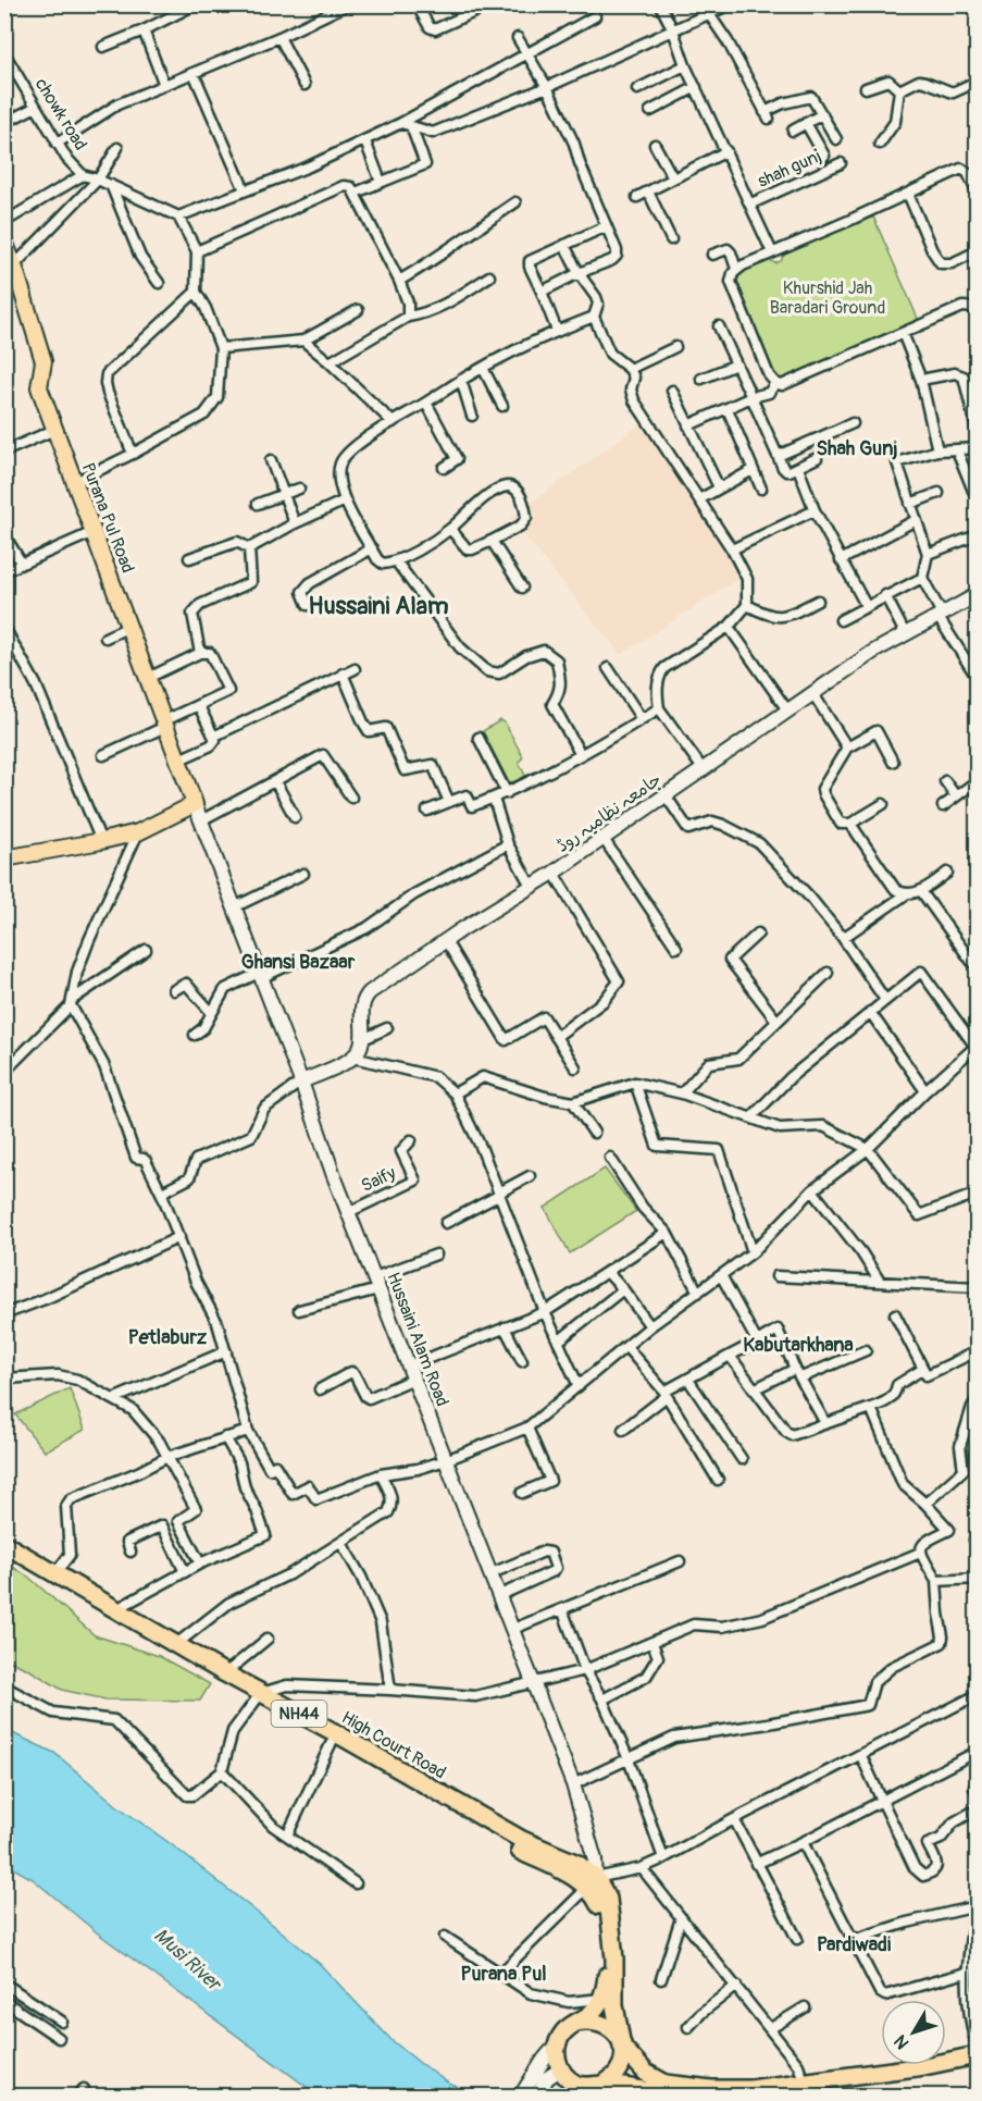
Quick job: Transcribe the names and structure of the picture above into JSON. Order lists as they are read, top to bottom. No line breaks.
{"streets":{"highway":["NH44","High Court Road"],"main road":["Purana Pul Road","جامعہ نظامیہ روڈ","Hussaini Alam Road"],"street":["chowk road","shah gunj","Saify"]},"crossings":[["Purana Pul Road","Hussaini Alam Road"],["Saify","Hussaini Alam Road"],["Hussaini Alam Road","High Court Road"]],"districts":["Shah Gunj","Hussaini Alam","Ghansi Bazaar","Petlaburz","Kabutarkhana","Pardiwadi","Purana Pul"],"water":["Musi River"],"parks":["Khurshid Jah Baradari Ground"],"north":"bottom left"}
